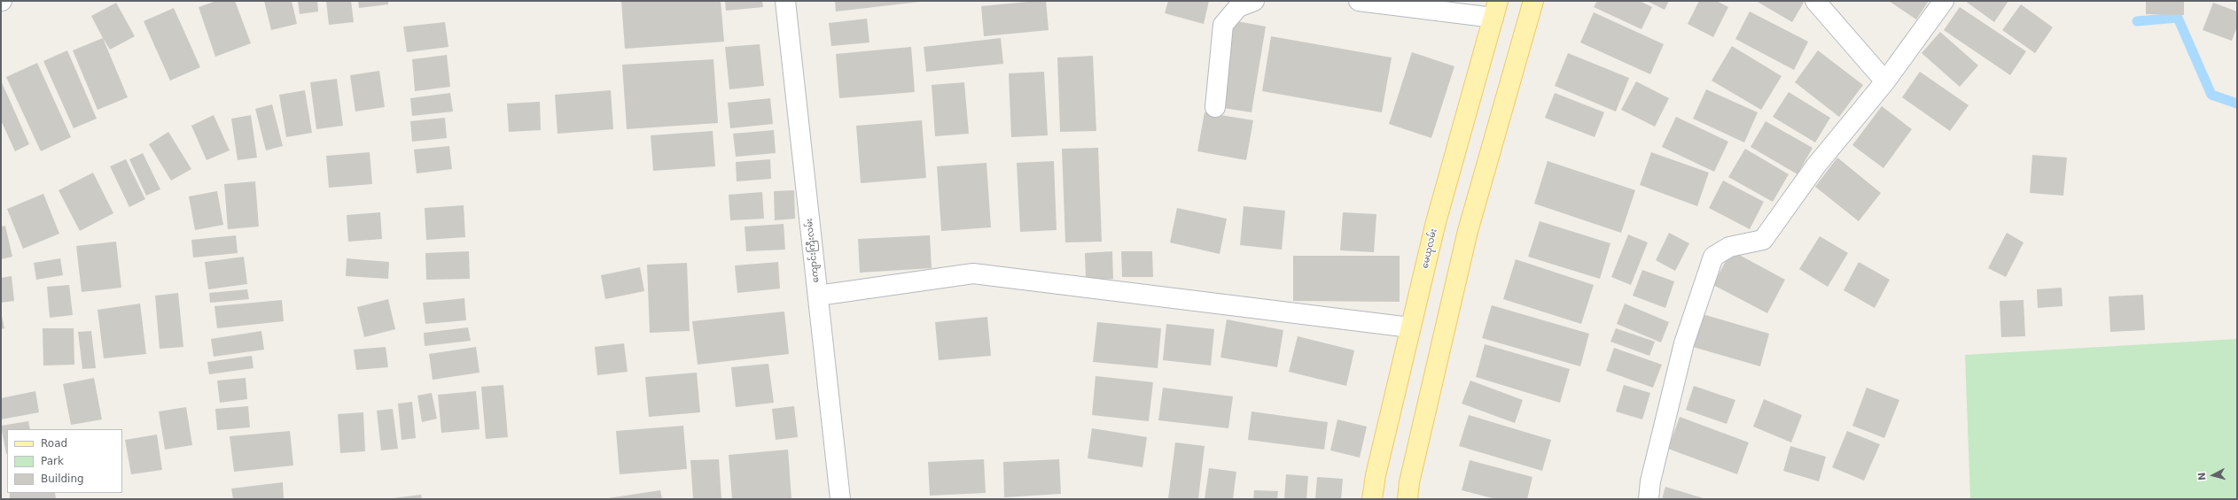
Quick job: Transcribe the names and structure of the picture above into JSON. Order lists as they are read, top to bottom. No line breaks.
{"streets":{"main road":["မေယုလမ်း"],"street":["ကျောင်းကြီးလမ်း"]},"legend":["Road","Park","Building"],"north":"left"}
